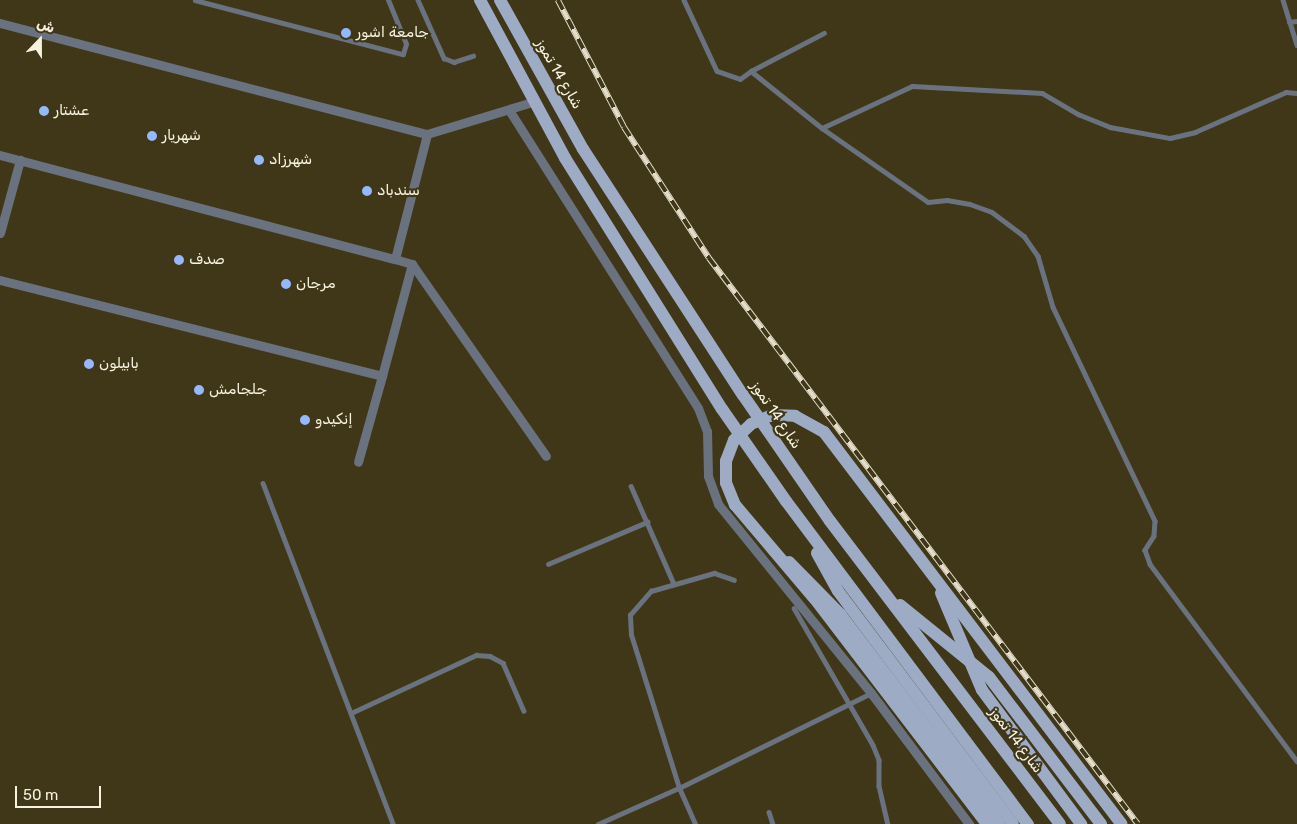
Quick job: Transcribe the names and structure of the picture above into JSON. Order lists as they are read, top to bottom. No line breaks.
{"streets":{"main road":["شارع 14 تموز"]},"places":["جامعة اشور","عشتار","شهريار","شهرزاد","سندباد","صدف","مرجان","بابيلون","جلجامش","إنكيدو"],"scale_bar":"50 m","north":"top"}
